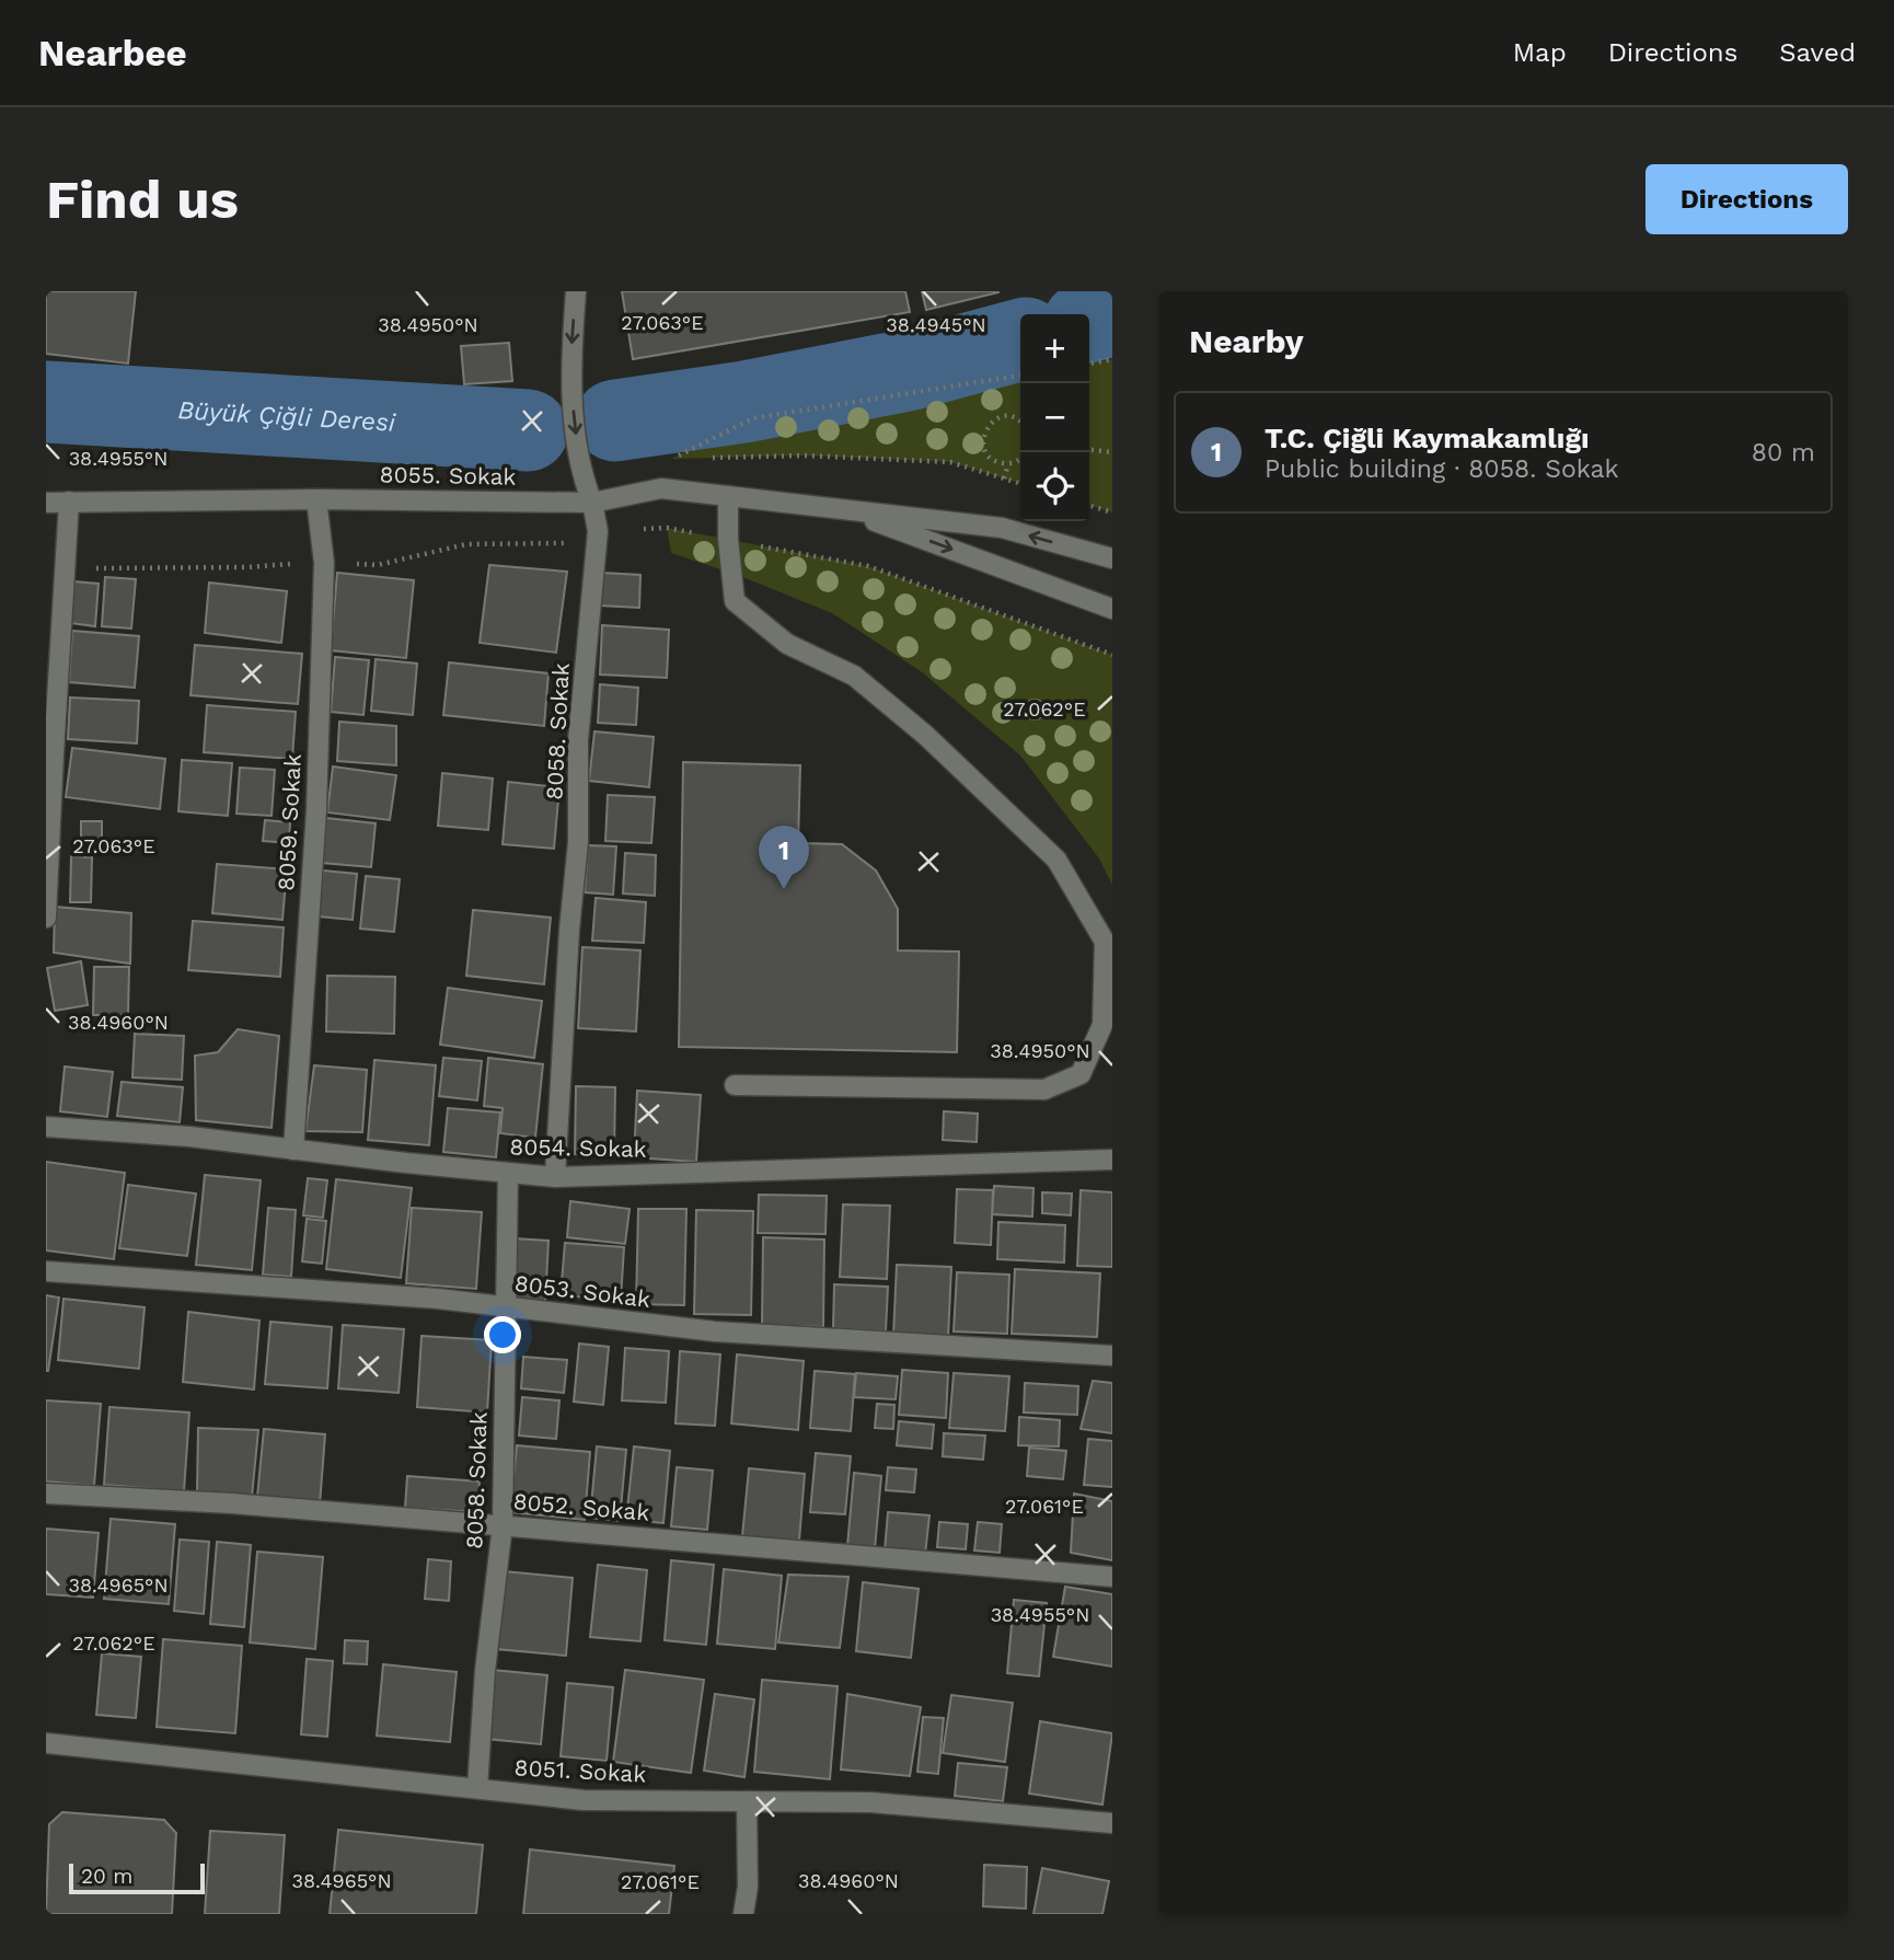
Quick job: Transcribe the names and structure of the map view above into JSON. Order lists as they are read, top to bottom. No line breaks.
{"streets":{"street":["8055. Sokak","8058. Sokak","8059. Sokak","8054. Sokak","8053. Sokak","8052. Sokak","8051. Sokak"]},"crossings":[["8055. Sokak","8058. Sokak"],["8055. Sokak","8059. Sokak"],["8058. Sokak","8054. Sokak"],["8058. Sokak","8053. Sokak"],["8058. Sokak","8052. Sokak"],["8058. Sokak","8051. Sokak"],["8059. Sokak","8054. Sokak"]],"water":["Büyük Çiğli Deresi"],"scale_bar":"20 m","page":{"header":"Nearbee","nav":["Map","Directions","Saved"],"buttons":"Directions","title":"Find us","heading":"Nearby","map_buttons":["+","−"],"list":[{"mark":"1","name":"T.C. Çiğli Kaymakamlığı","note":"Public building · 8058. Sokak","value":"80 m"}],"pins":"1","scale":"20 m"},"coordinates":["27.063°E","38.4945°N","38.4950°N","38.4955°N","27.062°E","38.4960°N","27.061°E","38.4965°N"]}
